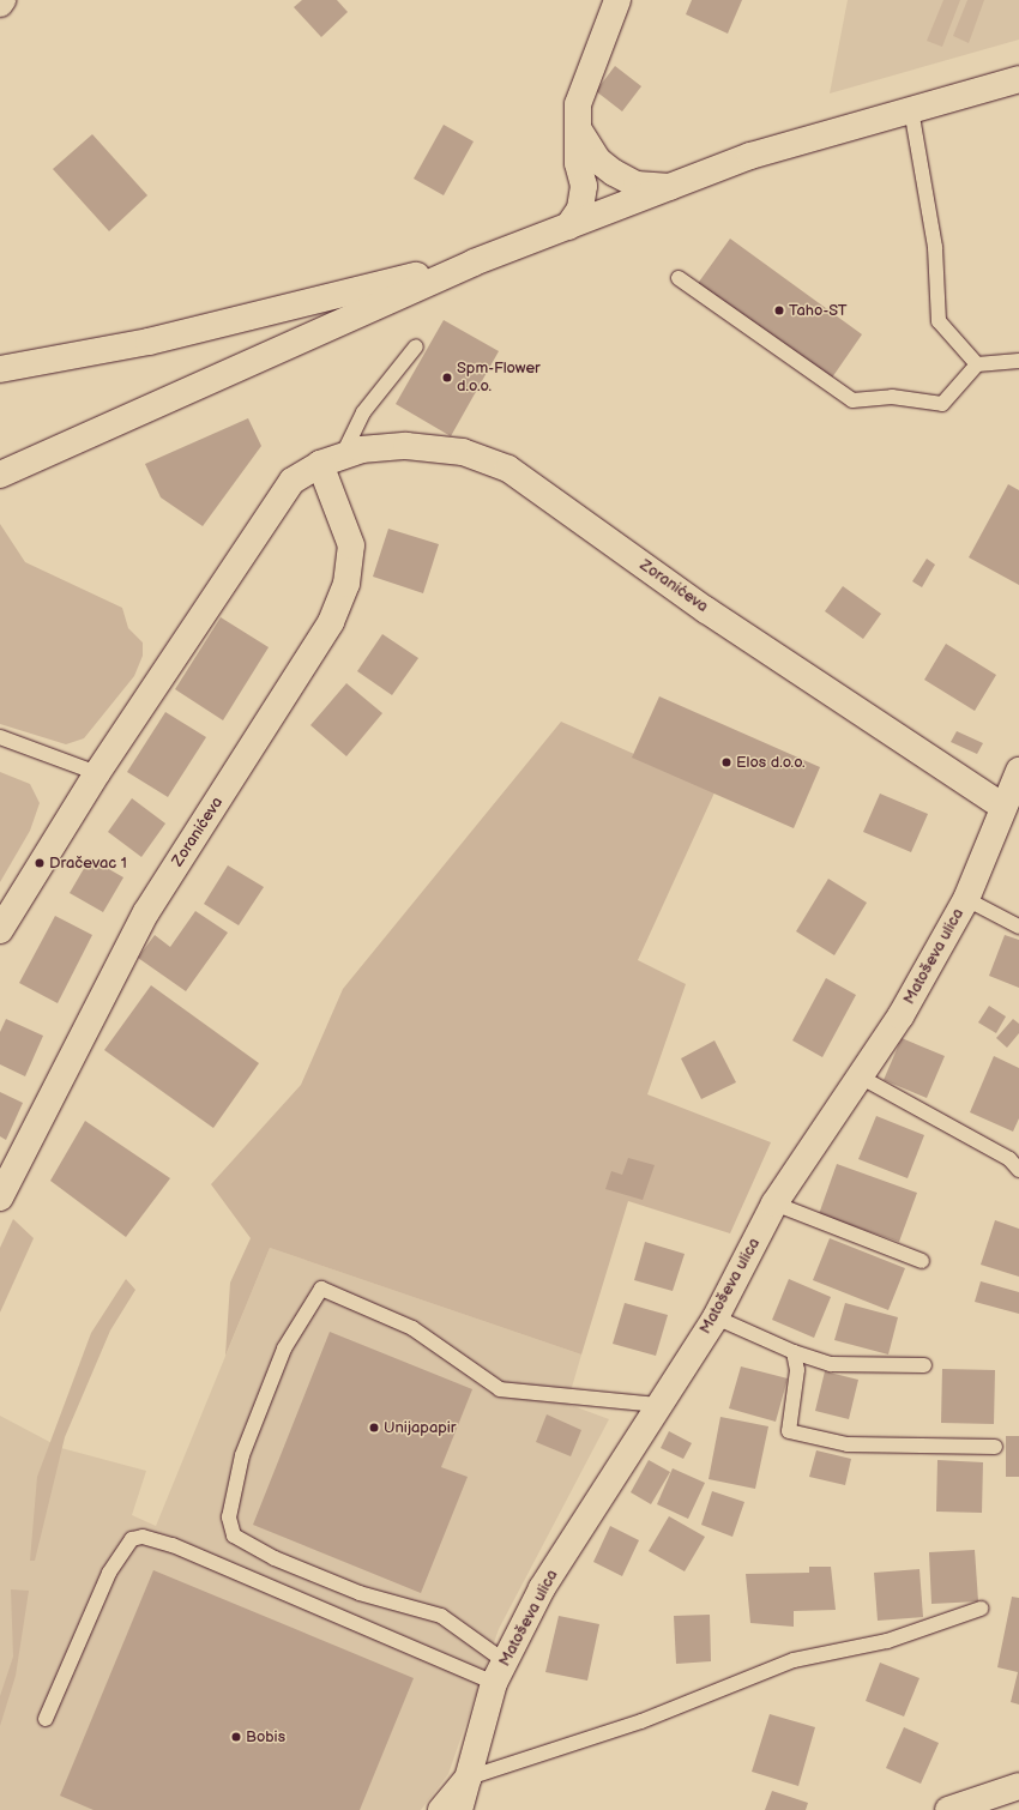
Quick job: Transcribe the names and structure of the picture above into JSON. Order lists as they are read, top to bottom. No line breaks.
{"streets":{"main road":["Zoranićeva","Matoševa ulica"]},"crossings":[["Zoranićeva","Matoševa ulica"]],"places":["Taho-ST","Spm-Flower d.o.o.","Elos d.o.o.","Dračevac 1","Unijapapir","Bobis"]}
